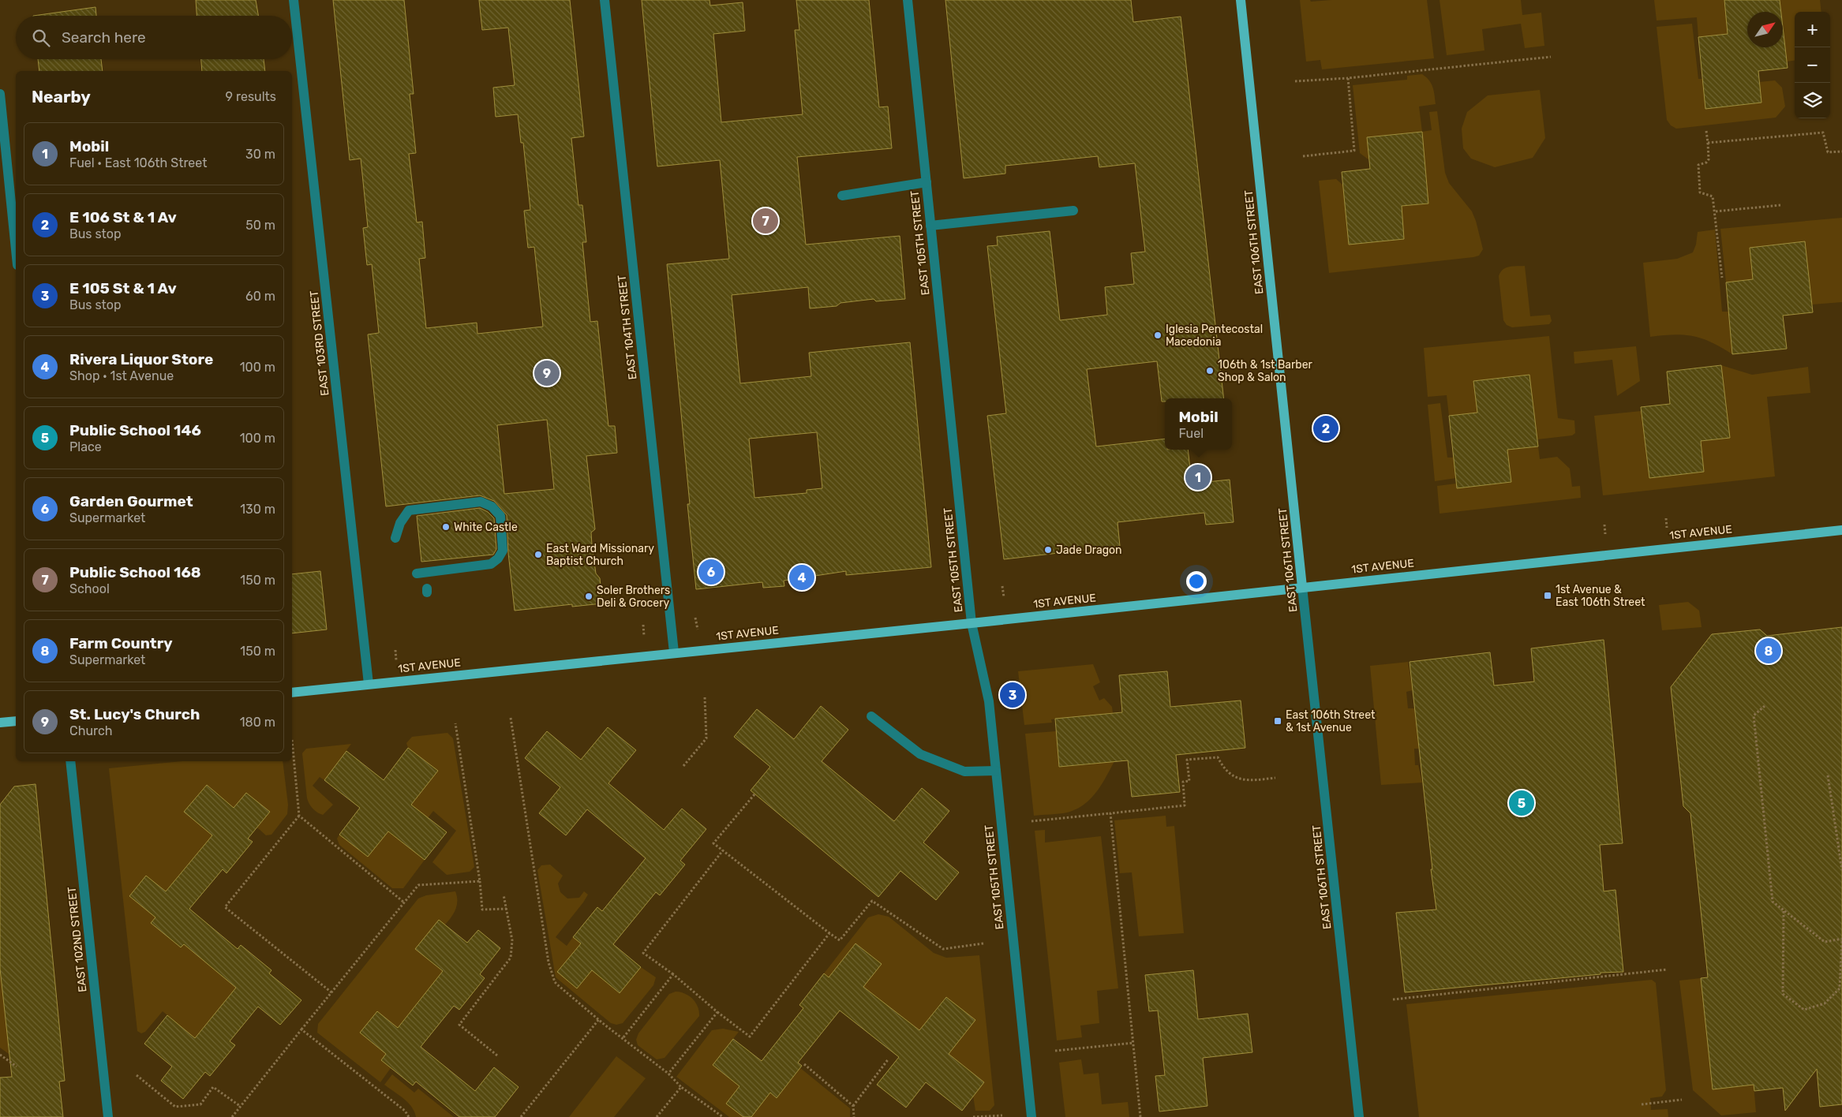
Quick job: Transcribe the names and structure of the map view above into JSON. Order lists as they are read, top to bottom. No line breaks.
{"streets":{"main road":["EAST 106TH STREET","1ST AVENUE"],"street":["EAST 105TH STREET","EAST 104TH STREET","EAST 103RD STREET","EAST 102ND STREET"]},"crossings":[["EAST 106TH STREET","1ST AVENUE"],["EAST 105TH STREET","1ST AVENUE"],["EAST 104TH STREET","1ST AVENUE"],["EAST 103RD STREET","1ST AVENUE"]],"places":{"other":["Iglesia Pentecostal Macedonia","106th & 1st Barber Shop & Salon","White Castle","Jade Dragon","East Ward Missionary Baptist Church","Soler Brothers Deli & Grocery"],"transit":["1st Avenue & East 106th Street","East 106th Street & 1st Avenue"]},"north":"top right","page":{"map_buttons":["+","−"],"search":"Search here","heading":["Nearby","9 results"],"list":[{"mark":"1","name":"Mobil","note":"Fuel · East 106th Street","value":"30 m"},{"mark":"2","name":"E 106 St & 1 Av","note":"Bus stop","value":"50 m"},{"mark":"3","name":"E 105 St & 1 Av","note":"Bus stop","value":"60 m"},{"mark":"4","name":"Rivera Liquor Store","note":"Shop · 1st Avenue","value":"100 m"},{"mark":"5","name":"Public School 146","note":"Place","value":"100 m"},{"mark":"6","name":"Garden Gourmet","note":"Supermarket","value":"130 m"},{"mark":"7","name":"Public School 168","note":"School","value":"150 m"},{"mark":"8","name":"Farm Country","note":"Supermarket","value":"150 m"},{"mark":"9","name":"St. Lucy's Church","note":"Church","value":"180 m"}],"pins":["7","9","2","1","6","4","8","3","5"],"popup":["Mobil","Fuel"]}}
